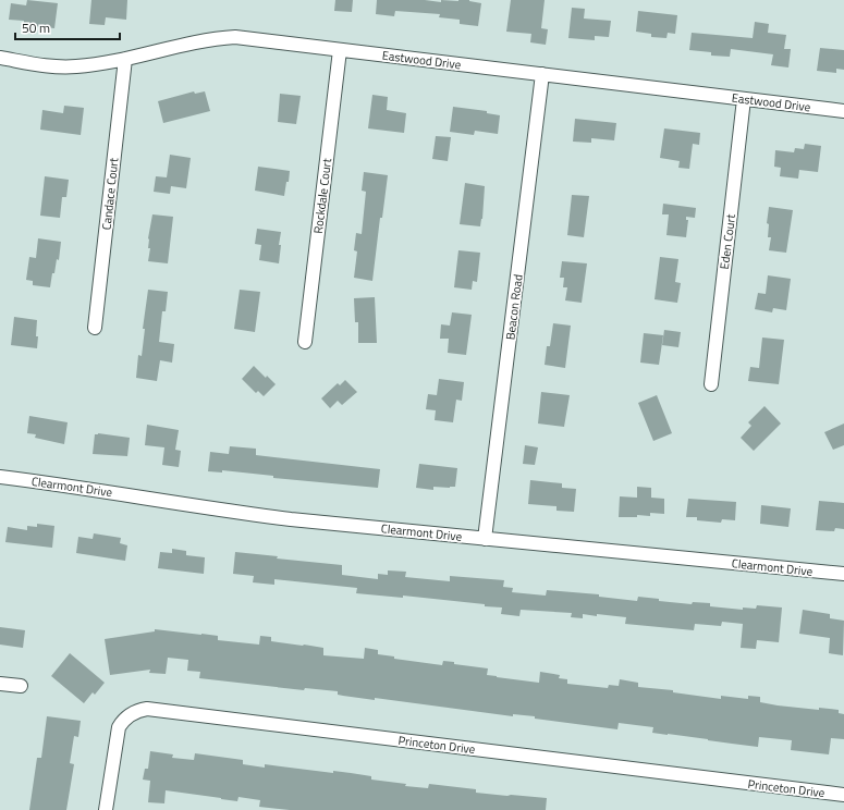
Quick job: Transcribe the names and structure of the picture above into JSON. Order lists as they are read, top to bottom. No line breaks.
{"streets":{"street":["Eastwood Drive","Candace Court","Rockdale Court","Eden Court","Beacon Road","Clearmont Drive","Princeton Drive"]},"crossings":[["Eastwood Drive","Candace Court"],["Eastwood Drive","Rockdale Court"],["Eastwood Drive","Eden Court"],["Eastwood Drive","Beacon Road"],["Beacon Road","Clearmont Drive"]],"scale_bar":"50 m"}
